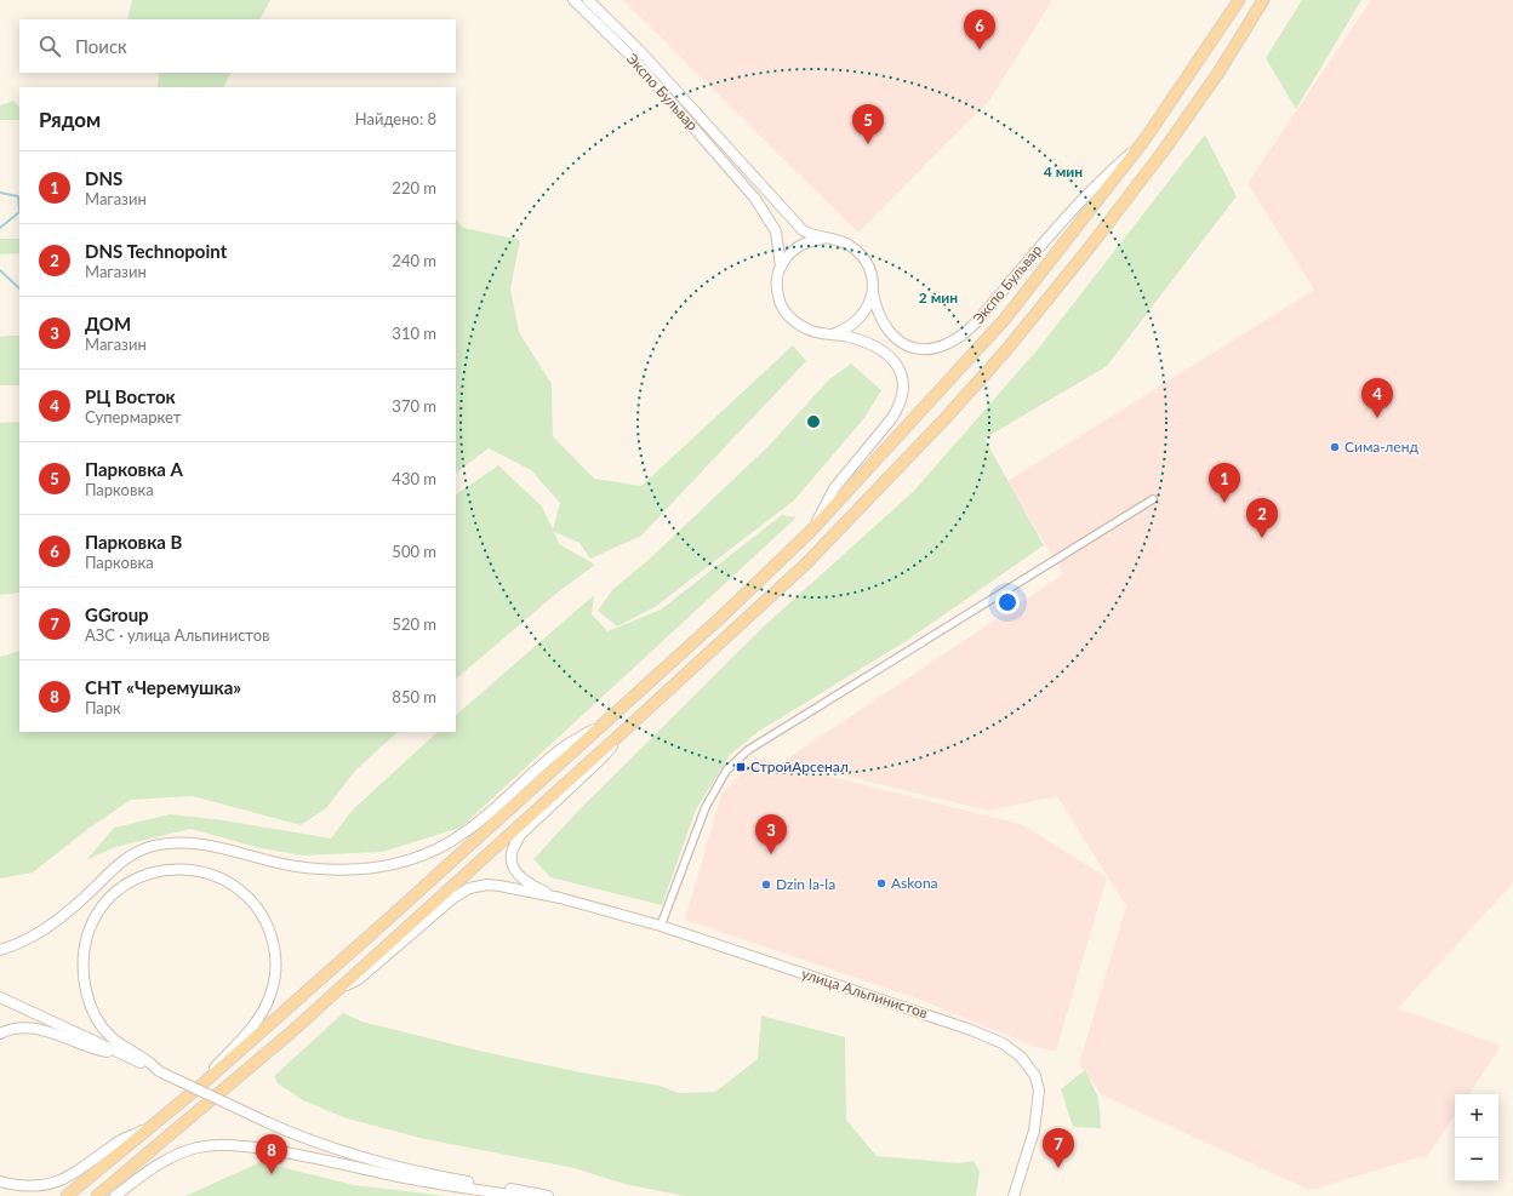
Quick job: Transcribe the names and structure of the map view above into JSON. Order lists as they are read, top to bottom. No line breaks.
{"streets":{"main road":["Экспо Бульвар","улица Альпинистов"]},"places":{"other":["Сима-ленд","Askona","Dzin la-la"],"transit":["СтройАрсенал"]},"page":{"pins":["6","5","4","1","2","3","7","8"],"search":"Поиск","heading":["Рядом","Найдено: 8"],"list":[{"mark":"1","name":"DNS","note":"Магазин","value":"220 m"},{"mark":"2","name":"DNS Technopoint","note":"Магазин","value":"240 m"},{"mark":"3","name":"ДОМ","note":"Магазин","value":"310 m"},{"mark":"4","name":"РЦ Восток","note":"Супермаркет","value":"370 m"},{"mark":"5","name":"Парковка A","note":"Парковка","value":"430 m"},{"mark":"6","name":"Парковка B","note":"Парковка","value":"500 m"},{"mark":"7","name":"GGroup","note":"АЗС · улица Альпинистов","value":"520 m"},{"mark":"8","name":"СНТ «Черемушка»","note":"Парк","value":"850 m"}],"map_buttons":["+","−"]},"rings":["4 мин","2 мин"]}
